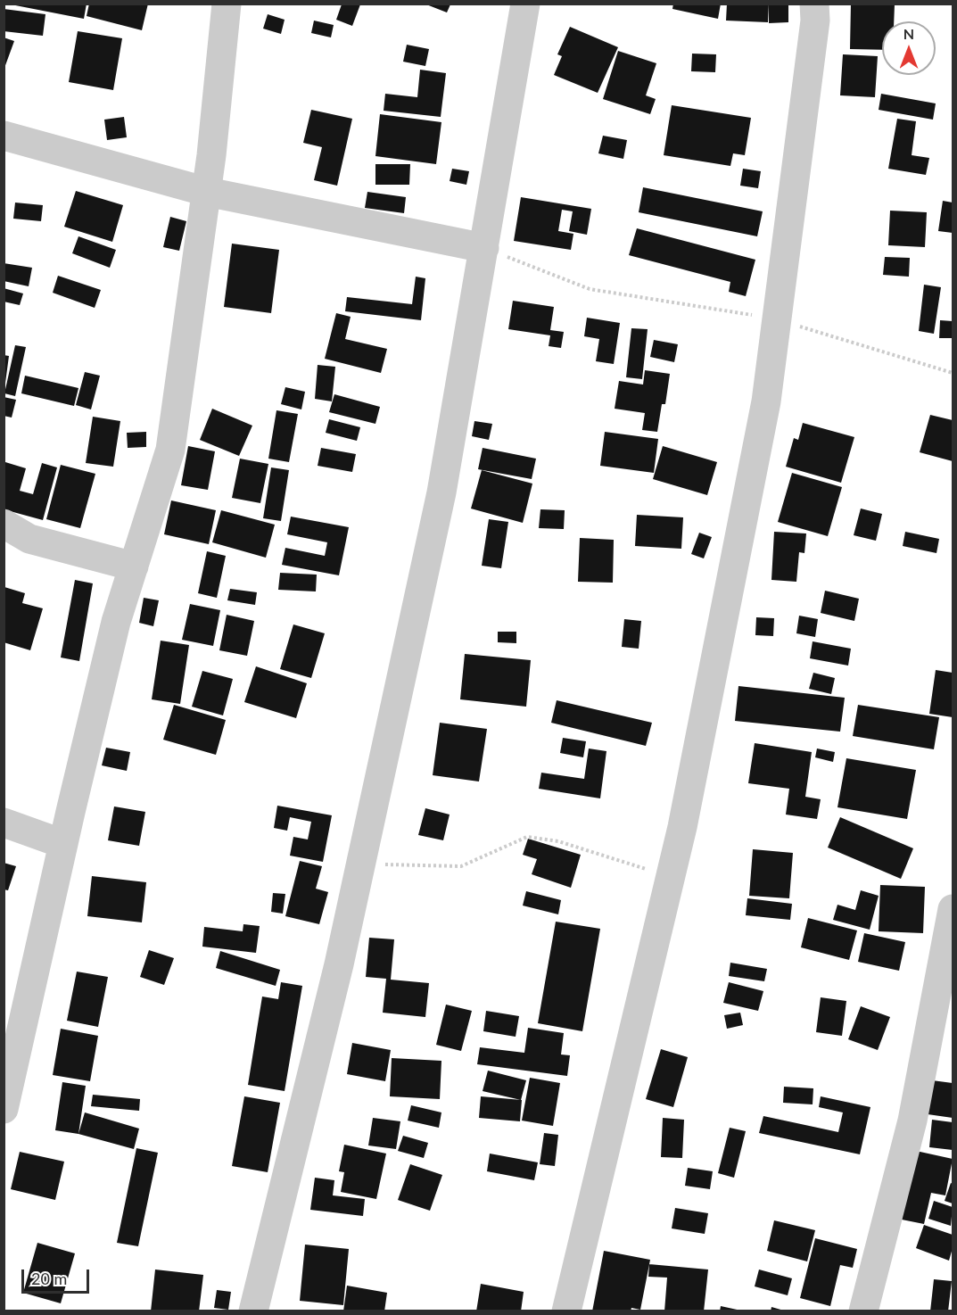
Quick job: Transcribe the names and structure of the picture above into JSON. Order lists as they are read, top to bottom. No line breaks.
{"scale_bar":"20 m","north":"top"}
